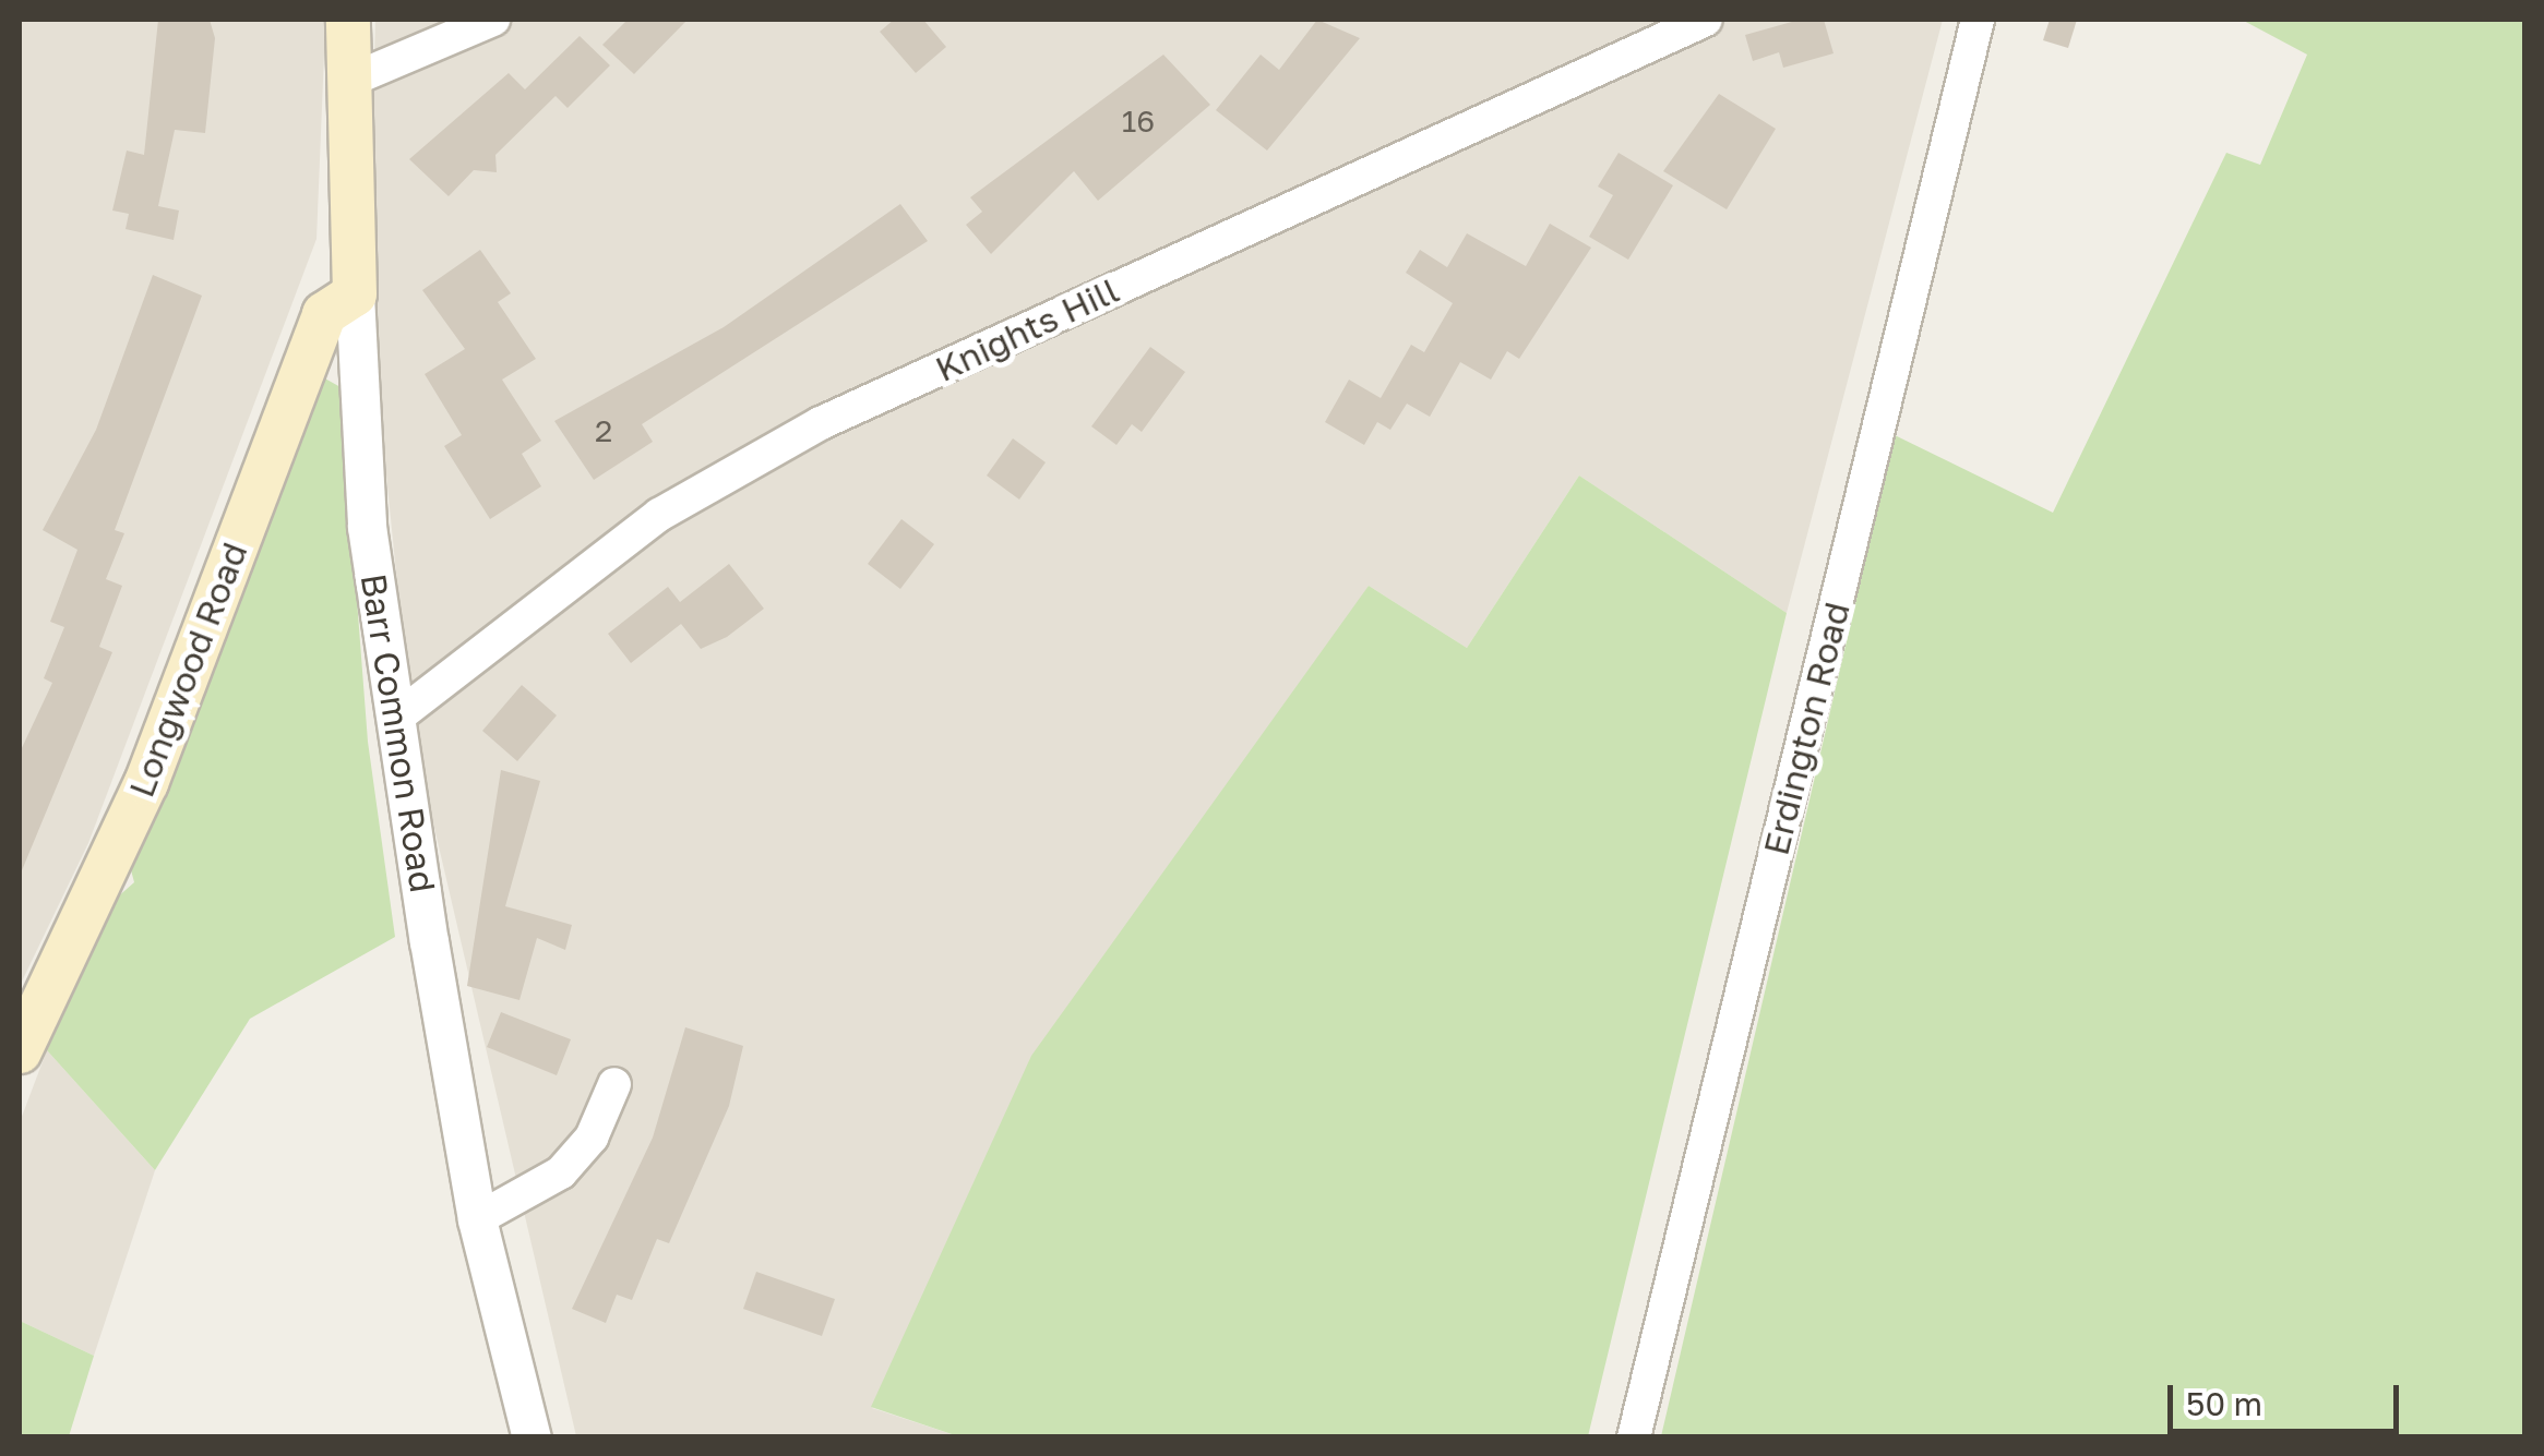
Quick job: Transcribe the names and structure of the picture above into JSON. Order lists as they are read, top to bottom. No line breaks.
{"streets":{"main road":["Longwood Road","Barr Common Road"],"street":["Knights Hill","Erdington Road"]},"crossings":[["Knights Hill","Barr Common Road"],["Longwood Road","Barr Common Road"]],"house_numbers":["16","2"],"scale_bar":"50 m"}
